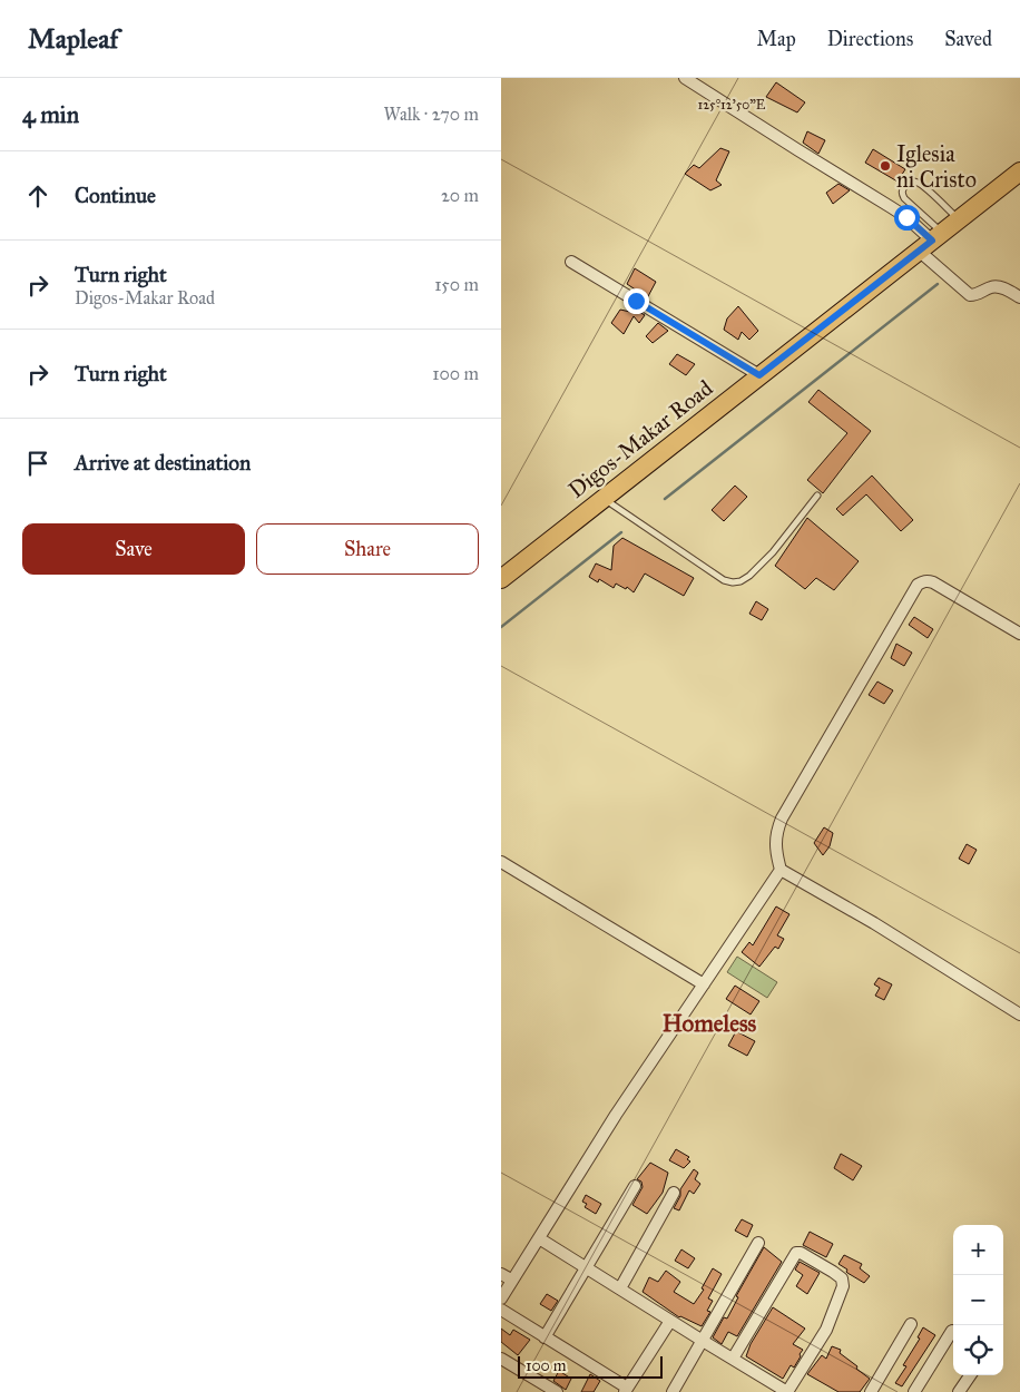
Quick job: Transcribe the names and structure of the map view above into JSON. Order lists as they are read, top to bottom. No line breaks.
{"streets":{"main road":["Digos-Makar Road"]},"districts":["Homeless"],"places":["Iglesia ni Cristo"],"scale_bar":"100 m","page":{"header":"Mapleaf","nav":["Map","Directions","Saved"],"heading":["4 min","Walk · 270 m"],"list":[["Continue","20 m"],["Turn right","Digos-Makar Road","150 m"],["Turn right","100 m"],"Arrive at destination"],"buttons":["Save","Share"],"map_buttons":["+","−"],"scale":"100 m"},"coordinates":["125°12'50\"E"]}
